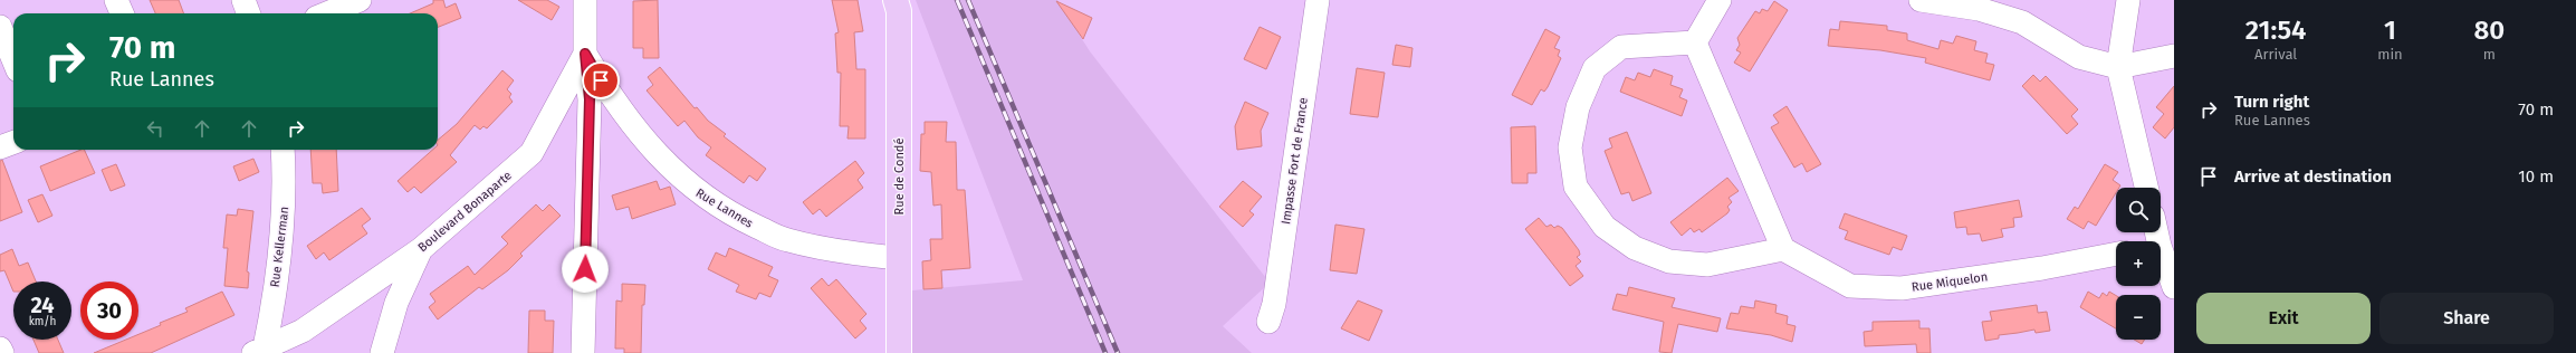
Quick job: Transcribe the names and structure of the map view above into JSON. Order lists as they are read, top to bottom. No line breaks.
{"streets":{"main road":["Rue de Condé"],"street":["Impasse Fort de France","Rue Lannes","Boulevard Bonaparte","Rue Kellerman","Rue Miquelon"]},"crossings":[["Rue de Condé","Rue Lannes"],["Rue Lannes","Boulevard Bonaparte"],["Boulevard Bonaparte","Rue Kellerman"]],"page":{"eta":["21:54","Arrival","1","min","80","m"],"turn":["70 m","Rue Lannes"],"list":[{"name":"Turn right","note":"Rue Lannes","value":"70 m"},{"name":"Arrive at destination","value":"10 m"}],"map_buttons":["+","−"],"speed":"24 km/h","limit":"30","buttons":["Exit","Share"]}}
